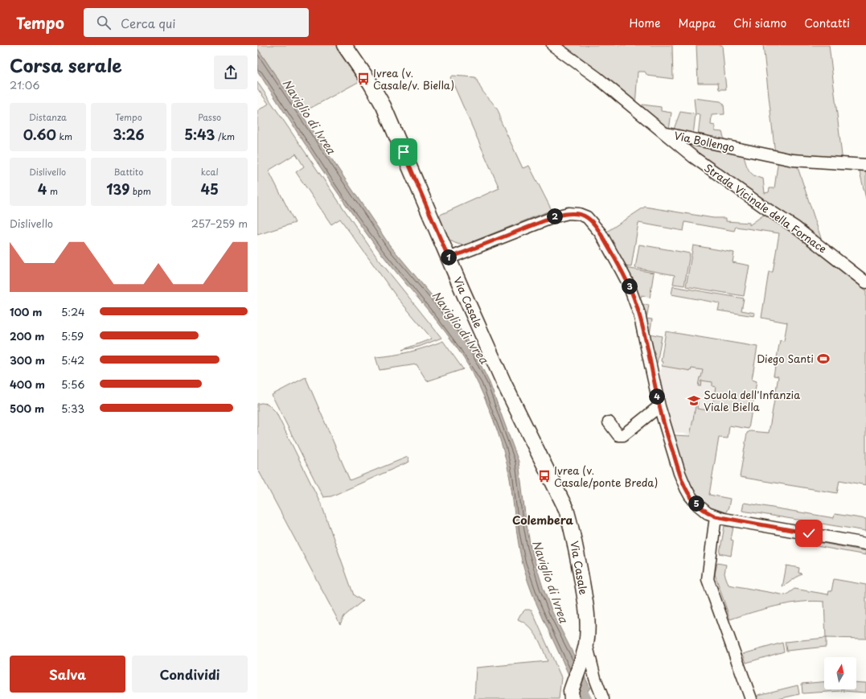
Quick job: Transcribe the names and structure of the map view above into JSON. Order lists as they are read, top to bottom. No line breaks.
{"streets":{"main road":["Via Casale"],"street":["Via Bollengo","Strada Vicinale della Fornace"]},"crossings":[["Via Bollengo","Strada Vicinale della Fornace"]],"districts":["Colembera"],"water":["Naviglio di Ivrea"],"places":{"bus stop":["Ivrea (v. Casale/v. Biella)","Ivrea (v. Casale/ponte Breda)"],"sports":["Diego Santi"],"school or university":["Scuola dell'Infanzia Viale Biella"]},"north":"top","page":{"header":"Tempo","search":"Cerca qui","nav":["Home","Mappa","Chi siamo","Contatti"],"heading":["Corsa serale","21:06"],"stats":[["Distanza","0.60 km"],["Tempo","3:26"],["Passo","5:43 /km"],["Dislivello","4 m"],["Battito","139 bpm"],["kcal","45"]],"pins":["2","1","3","4","5"],"chart":["Dislivello","257–259 m"],"list":[{"name":"100 m","note":"5:24"},{"name":"200 m","note":"5:59"},{"name":"300 m","note":"5:42"},{"name":"400 m","note":"5:56"},{"name":"500 m","note":"5:33"}],"buttons":["Salva","Condividi"]}}
